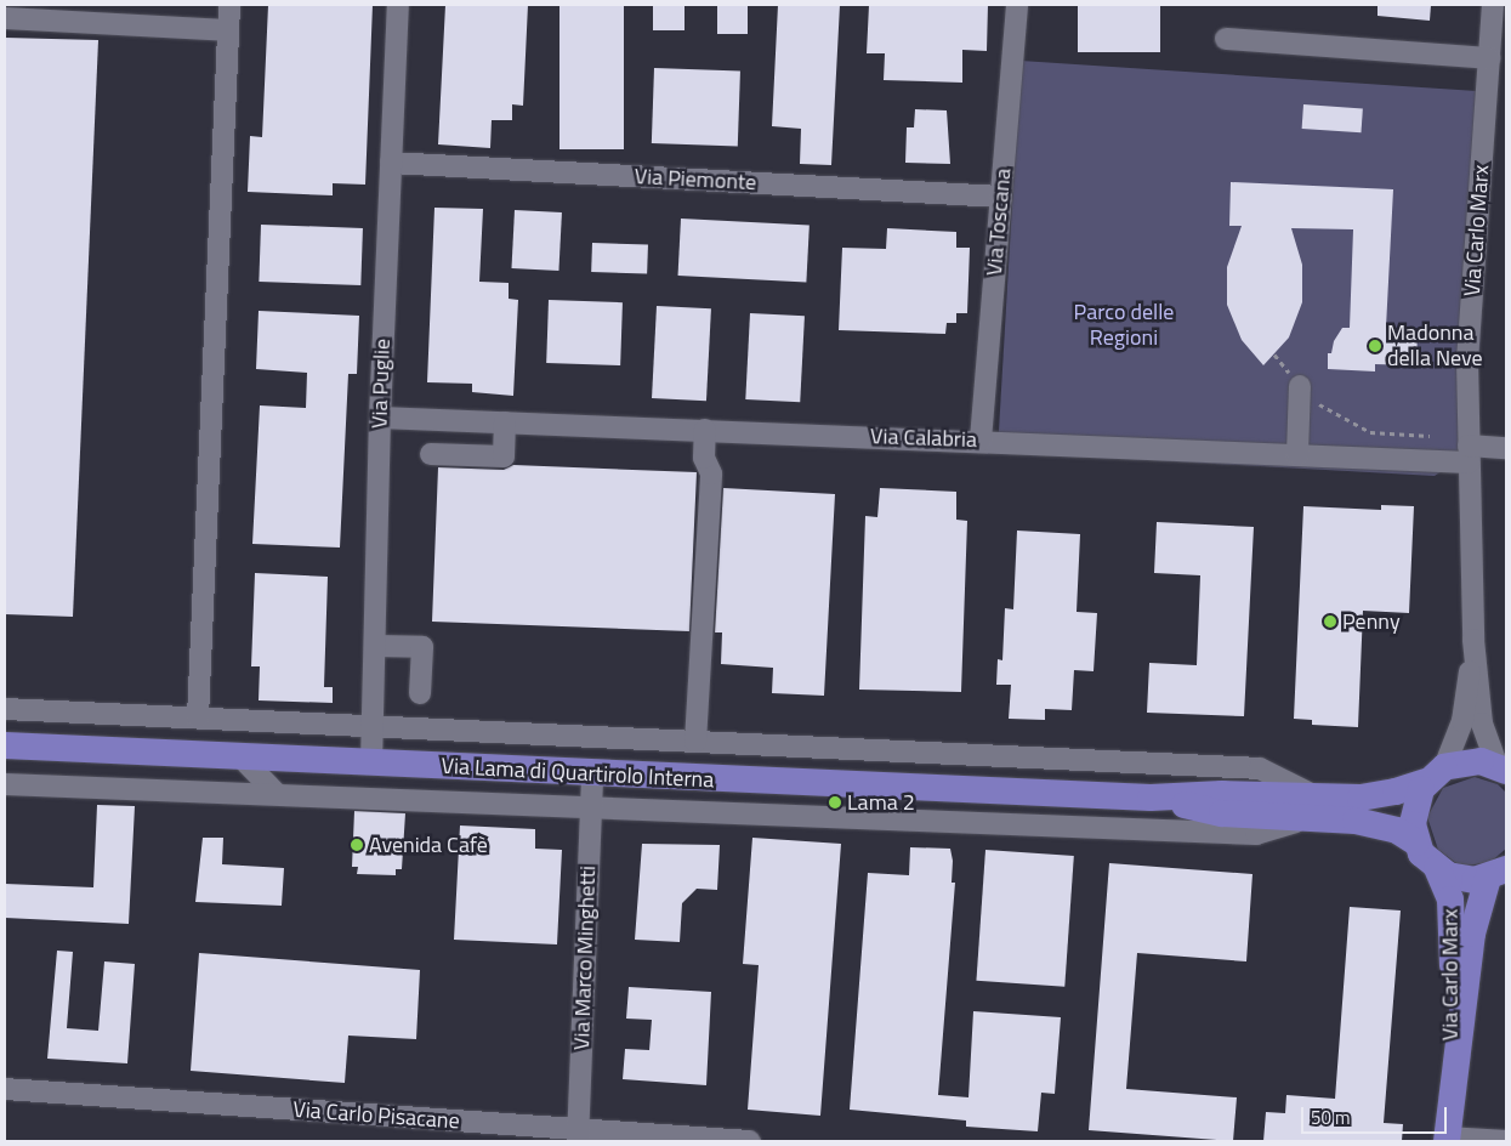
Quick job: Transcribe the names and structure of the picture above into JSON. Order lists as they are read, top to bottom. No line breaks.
{"streets":{"main road":["Via Carlo Marx","Via Lama di Quartirolo Interna"],"street":["Via Piemonte","Via Toscana","Via Puglie","Via Calabria","Via Marco Minghetti","Via Carlo Pisacane"]},"crossings":[["Via Piemonte","Via Toscana"],["Via Piemonte","Via Puglie"],["Via Toscana","Via Calabria"],["Via Carlo Marx","Via Calabria"],["Via Carlo Marx","Via Lama di Quartirolo Interna"],["Via Puglie","Via Calabria"],["Via Puglie","Via Lama di Quartirolo Interna"],["Via Lama di Quartirolo Interna","Via Marco Minghetti"],["Via Marco Minghetti","Via Carlo Pisacane"]],"parks":["Parco delle Regioni"],"places":["Madonna della Neve","Penny","Lama 2","Avenida Cafè"],"scale_bar":"50 m"}
